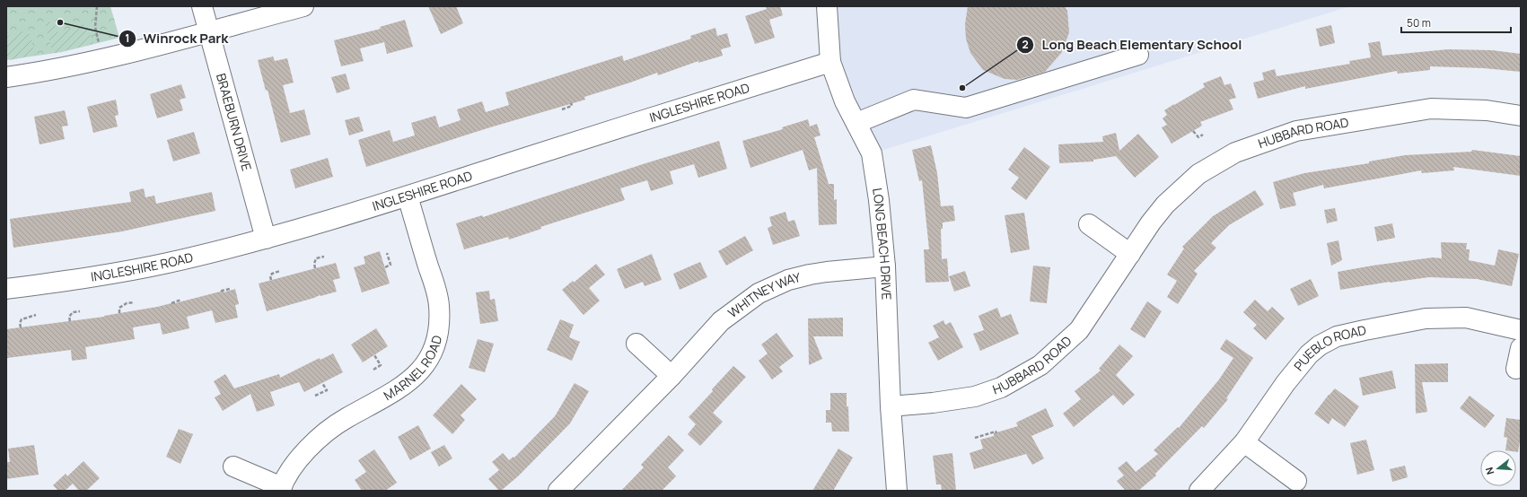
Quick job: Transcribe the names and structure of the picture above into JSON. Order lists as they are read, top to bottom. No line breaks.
{"streets":{"street":["INGLESHIRE ROAD","BRAEBURN DRIVE","HUBBARD ROAD","LONG BEACH DRIVE","WHITNEY WAY","PUEBLO ROAD","MARNEL ROAD"]},"crossings":[["INGLESHIRE ROAD","BRAEBURN DRIVE"],["INGLESHIRE ROAD","LONG BEACH DRIVE"],["INGLESHIRE ROAD","MARNEL ROAD"],["HUBBARD ROAD","LONG BEACH DRIVE"],["LONG BEACH DRIVE","WHITNEY WAY"]],"places":["Winrock Park","Long Beach Elementary School"],"scale_bar":"50 m","north":"left"}
